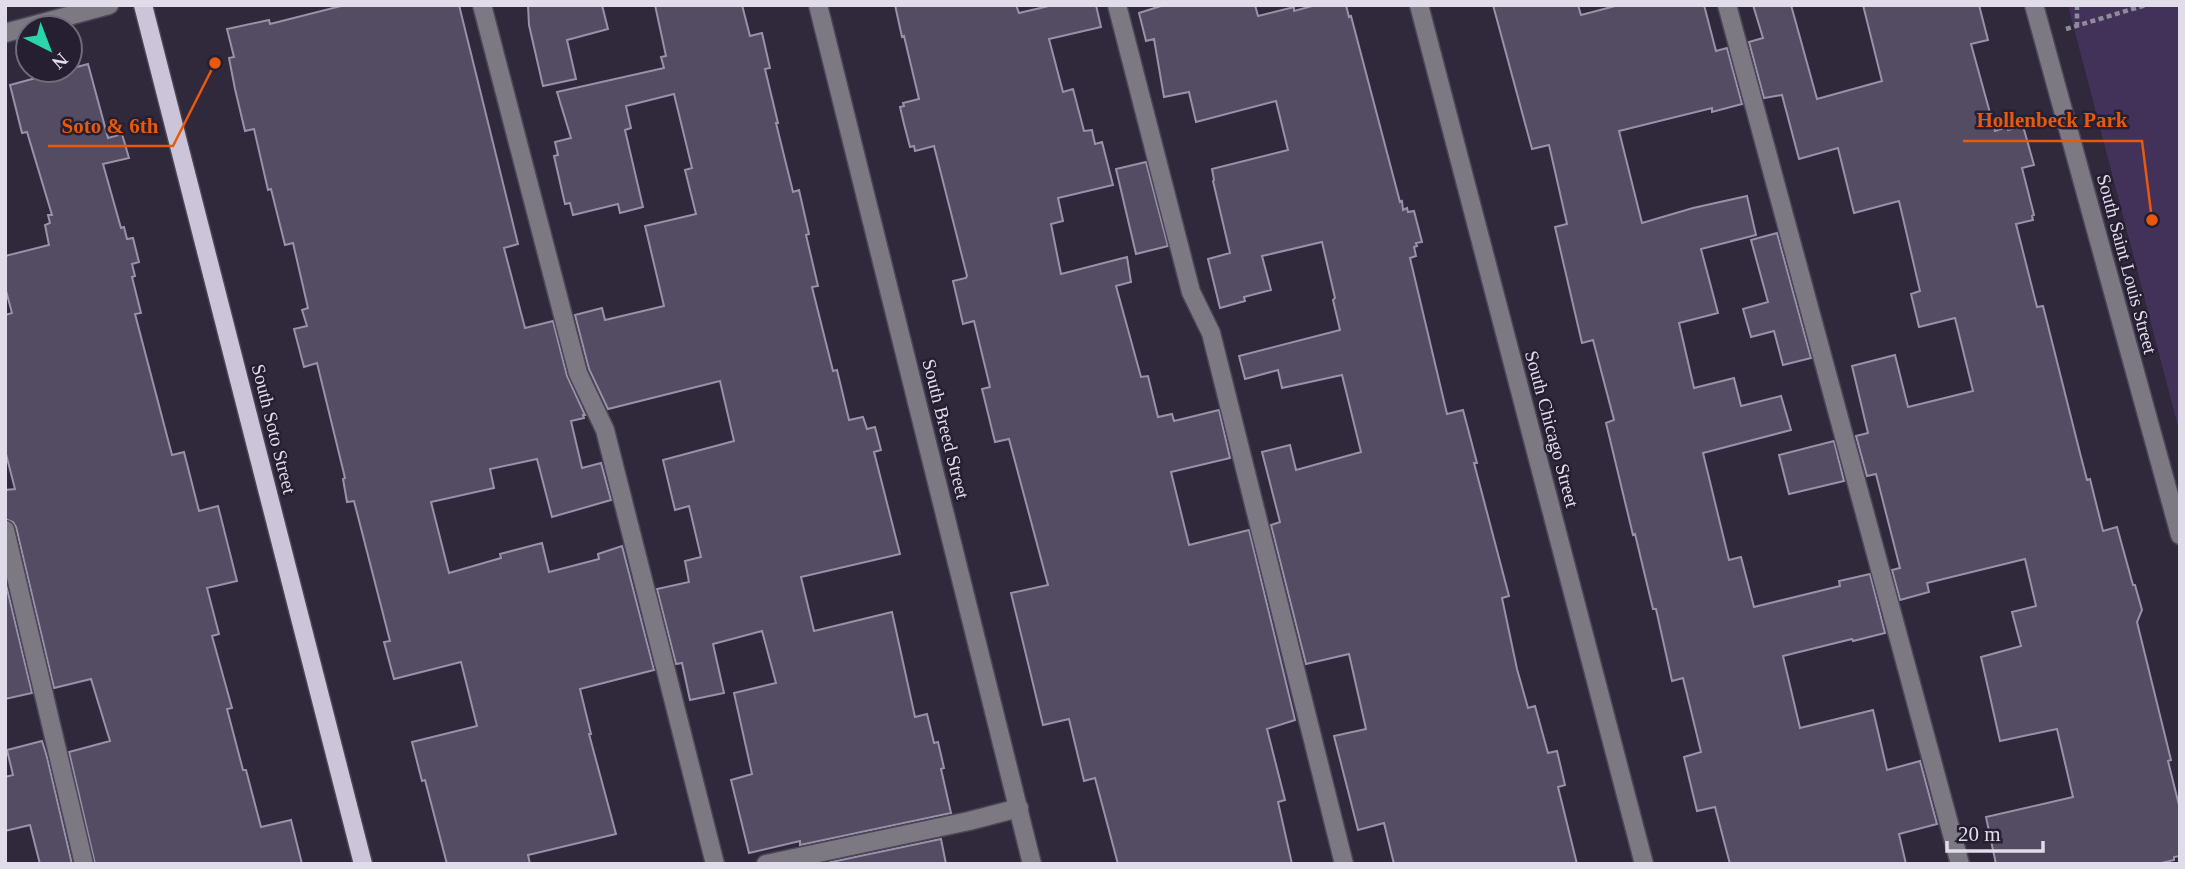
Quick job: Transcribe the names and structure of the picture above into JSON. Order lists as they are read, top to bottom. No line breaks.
{"streets":{"main road":["South Soto Street"],"street":["South Saint Louis Street","South Breed Street","South Chicago Street"]},"places":["Soto & 6th","Hollenbeck Park"],"scale_bar":"20 m","north":"bottom right"}
